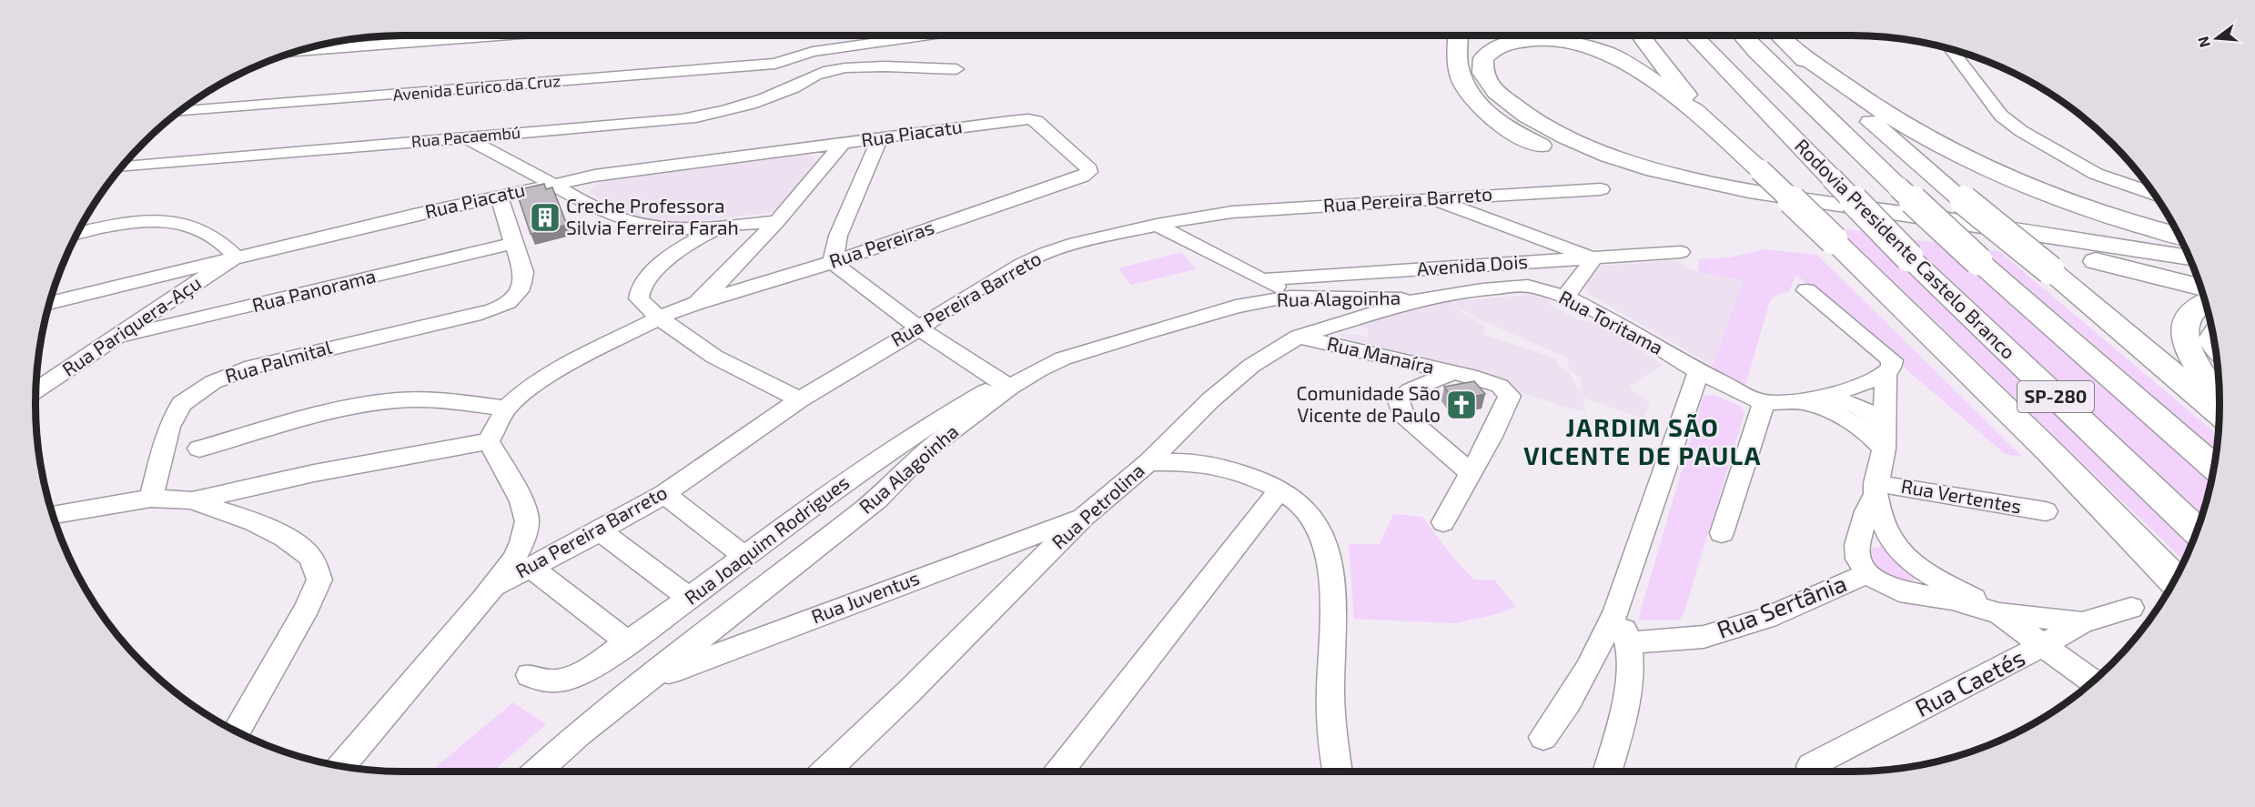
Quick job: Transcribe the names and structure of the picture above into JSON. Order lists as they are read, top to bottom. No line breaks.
{"streets":{"highway":["Rodovia Presidente Castelo Branco","SP-280"],"street":["Avenida Eurico da Cruz","Rua Piacatu","Rua Pacaembú","Rua Pereira Barreto","Rua Pereiras","Avenida Dois","Rua Panorama","Rua Alagoinha","Rua Toritama","Rua Pariquera-Açu","Rua Manaíra","Rua Palmital","Rua Vertentes","Rua Petrolina","Rua Joaquim Rodrigues","Rua Juventus","Rua Sertânia","Rua Caetés"]},"crossings":[["Rua Piacatu","Rua Pereiras"],["Rua Piacatu","Rua Pariquera-Açu"],["Rua Piacatu","Rua Palmital"],["Rua Panorama","Rua Pariquera-Açu"],["Rua Panorama","Rua Palmital"],["Rua Alagoinha","Rua Toritama"],["Rua Alagoinha","Rua Petrolina"],["Rua Alagoinha","Rua Joaquim Rodrigues"],["Rua Alagoinha","Rua Juventus"],["Rua Toritama","Rua Petrolina"],["Rua Manaíra","Rua Petrolina"],["Rua Vertentes","Rua Sertânia"],["Rua Petrolina","Rua Juventus"]],"districts":["JARDIM SÃO VICENTE DE PAULA"],"places":{"building":["Creche Professora Silvia Ferreira Farah"],"church":["Comunidade São Vicente de Paulo"]},"north":"left"}
